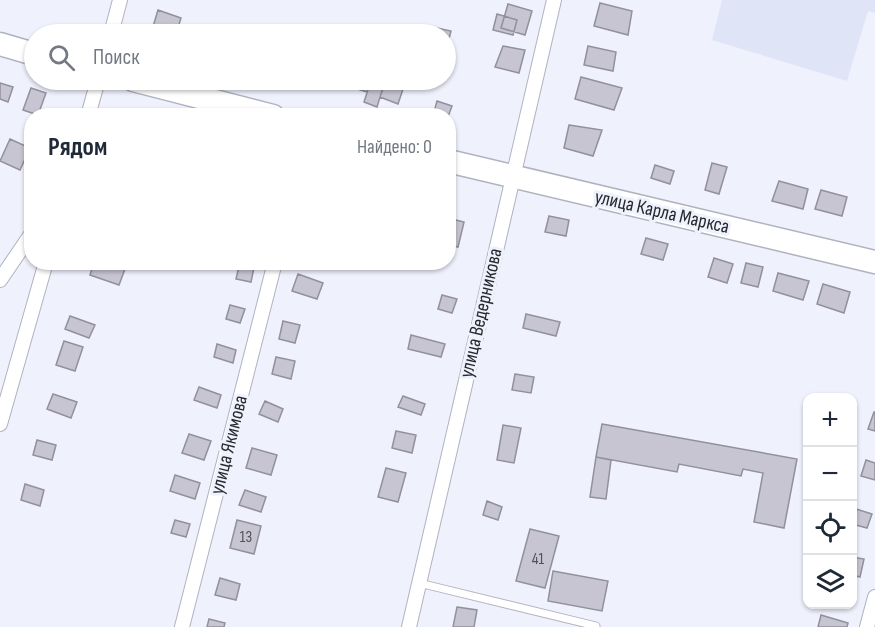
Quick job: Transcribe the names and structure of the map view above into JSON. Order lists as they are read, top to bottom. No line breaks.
{"streets":{"highway":["улица Карла Маркса"],"street":["улица Ведерникова","улица Якимова"]},"crossings":[["улица Карла Маркса","улица Ведерникова"]],"house_numbers":["13","41"],"page":{"search":"Поиск","heading":["Рядом","Найдено: 0"],"map_buttons":["+","−"]}}
